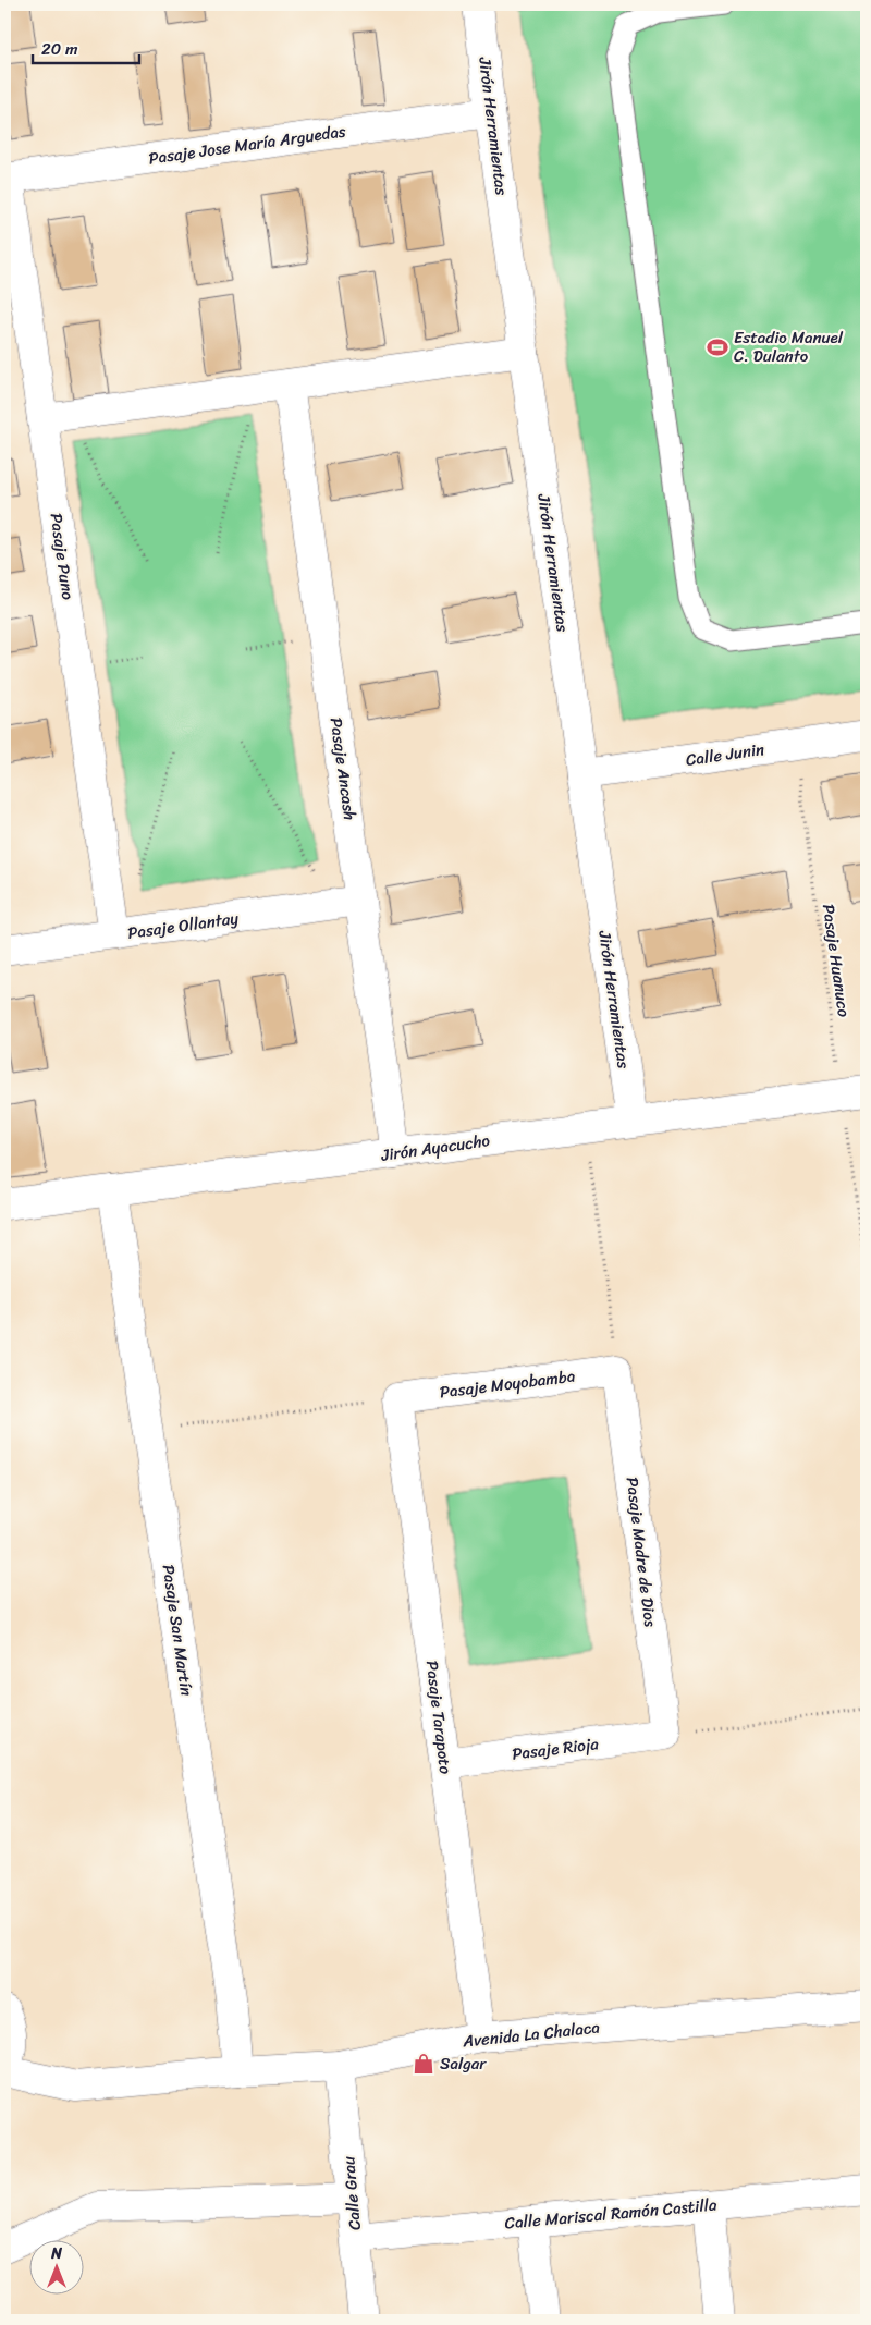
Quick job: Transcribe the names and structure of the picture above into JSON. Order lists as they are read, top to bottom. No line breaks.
{"streets":{"street":["Jirón Herramientas","Pasaje Jose María Arguedas","Pasaje Puno","Calle Junin","Pasaje Ancash","Pasaje Ollantay","Jirón Ayacucho","Pasaje Moyobamba","Pasaje Madre de Dios","Pasaje San Martín","Pasaje Tarapoto","Pasaje Rioja","Avenida La Chalaca","Calle Grau","Calle Mariscal Ramón Castilla"],"path":["Pasaje Huanuco"]},"crossings":[["Jirón Herramientas","Pasaje Jose María Arguedas"],["Jirón Herramientas","Calle Junin"],["Jirón Herramientas","Jirón Ayacucho"],["Pasaje Jose María Arguedas","Pasaje Puno"],["Pasaje Puno","Pasaje Ollantay"],["Calle Junin","Pasaje Huanuco"],["Pasaje Ancash","Pasaje Ollantay"],["Pasaje Ancash","Jirón Ayacucho"],["Pasaje Huanuco","Jirón Ayacucho"],["Jirón Ayacucho","Pasaje San Martín"],["Pasaje Moyobamba","Pasaje Madre de Dios"],["Pasaje Moyobamba","Pasaje Tarapoto"],["Pasaje Madre de Dios","Pasaje Rioja"],["Pasaje San Martín","Avenida La Chalaca"],["Pasaje Tarapoto","Pasaje Rioja"],["Pasaje Tarapoto","Avenida La Chalaca"],["Avenida La Chalaca","Calle Grau"],["Calle Grau","Calle Mariscal Ramón Castilla"]],"places":{"sports":["Estadio Manuel C. Dulanto"],"shop":["Salgar"]},"scale_bar":"20 m","north":"top"}
